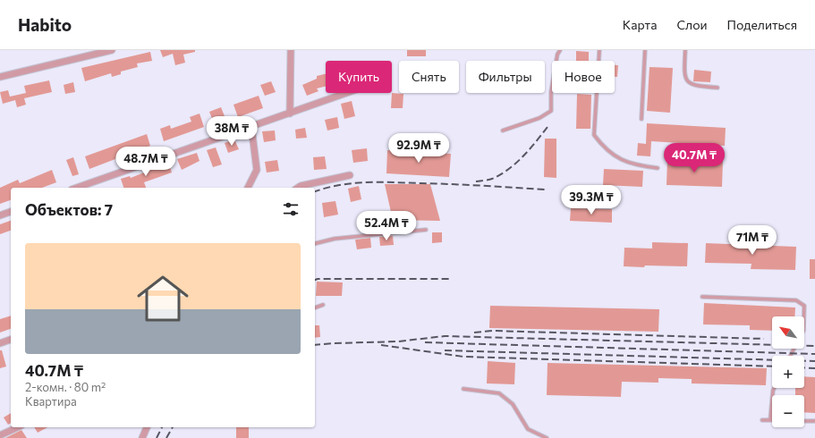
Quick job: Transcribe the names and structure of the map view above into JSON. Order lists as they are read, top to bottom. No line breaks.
{"north":"top left","page":{"header":"Habito","nav":["Карта","Слои","Поделиться"],"chip":["Купить","Снять","Фильтры","Новое"],"price":["38M ₸","92.9M ₸","40.7M ₸","48.7M ₸","39.3M ₸","52.4M ₸","71M ₸"],"heading":"Объектов: 7","list":[{"name":"40.7M ₸","note":"2-комн. · 80 m² · Квартира"}],"map_buttons":["+","−"]}}
